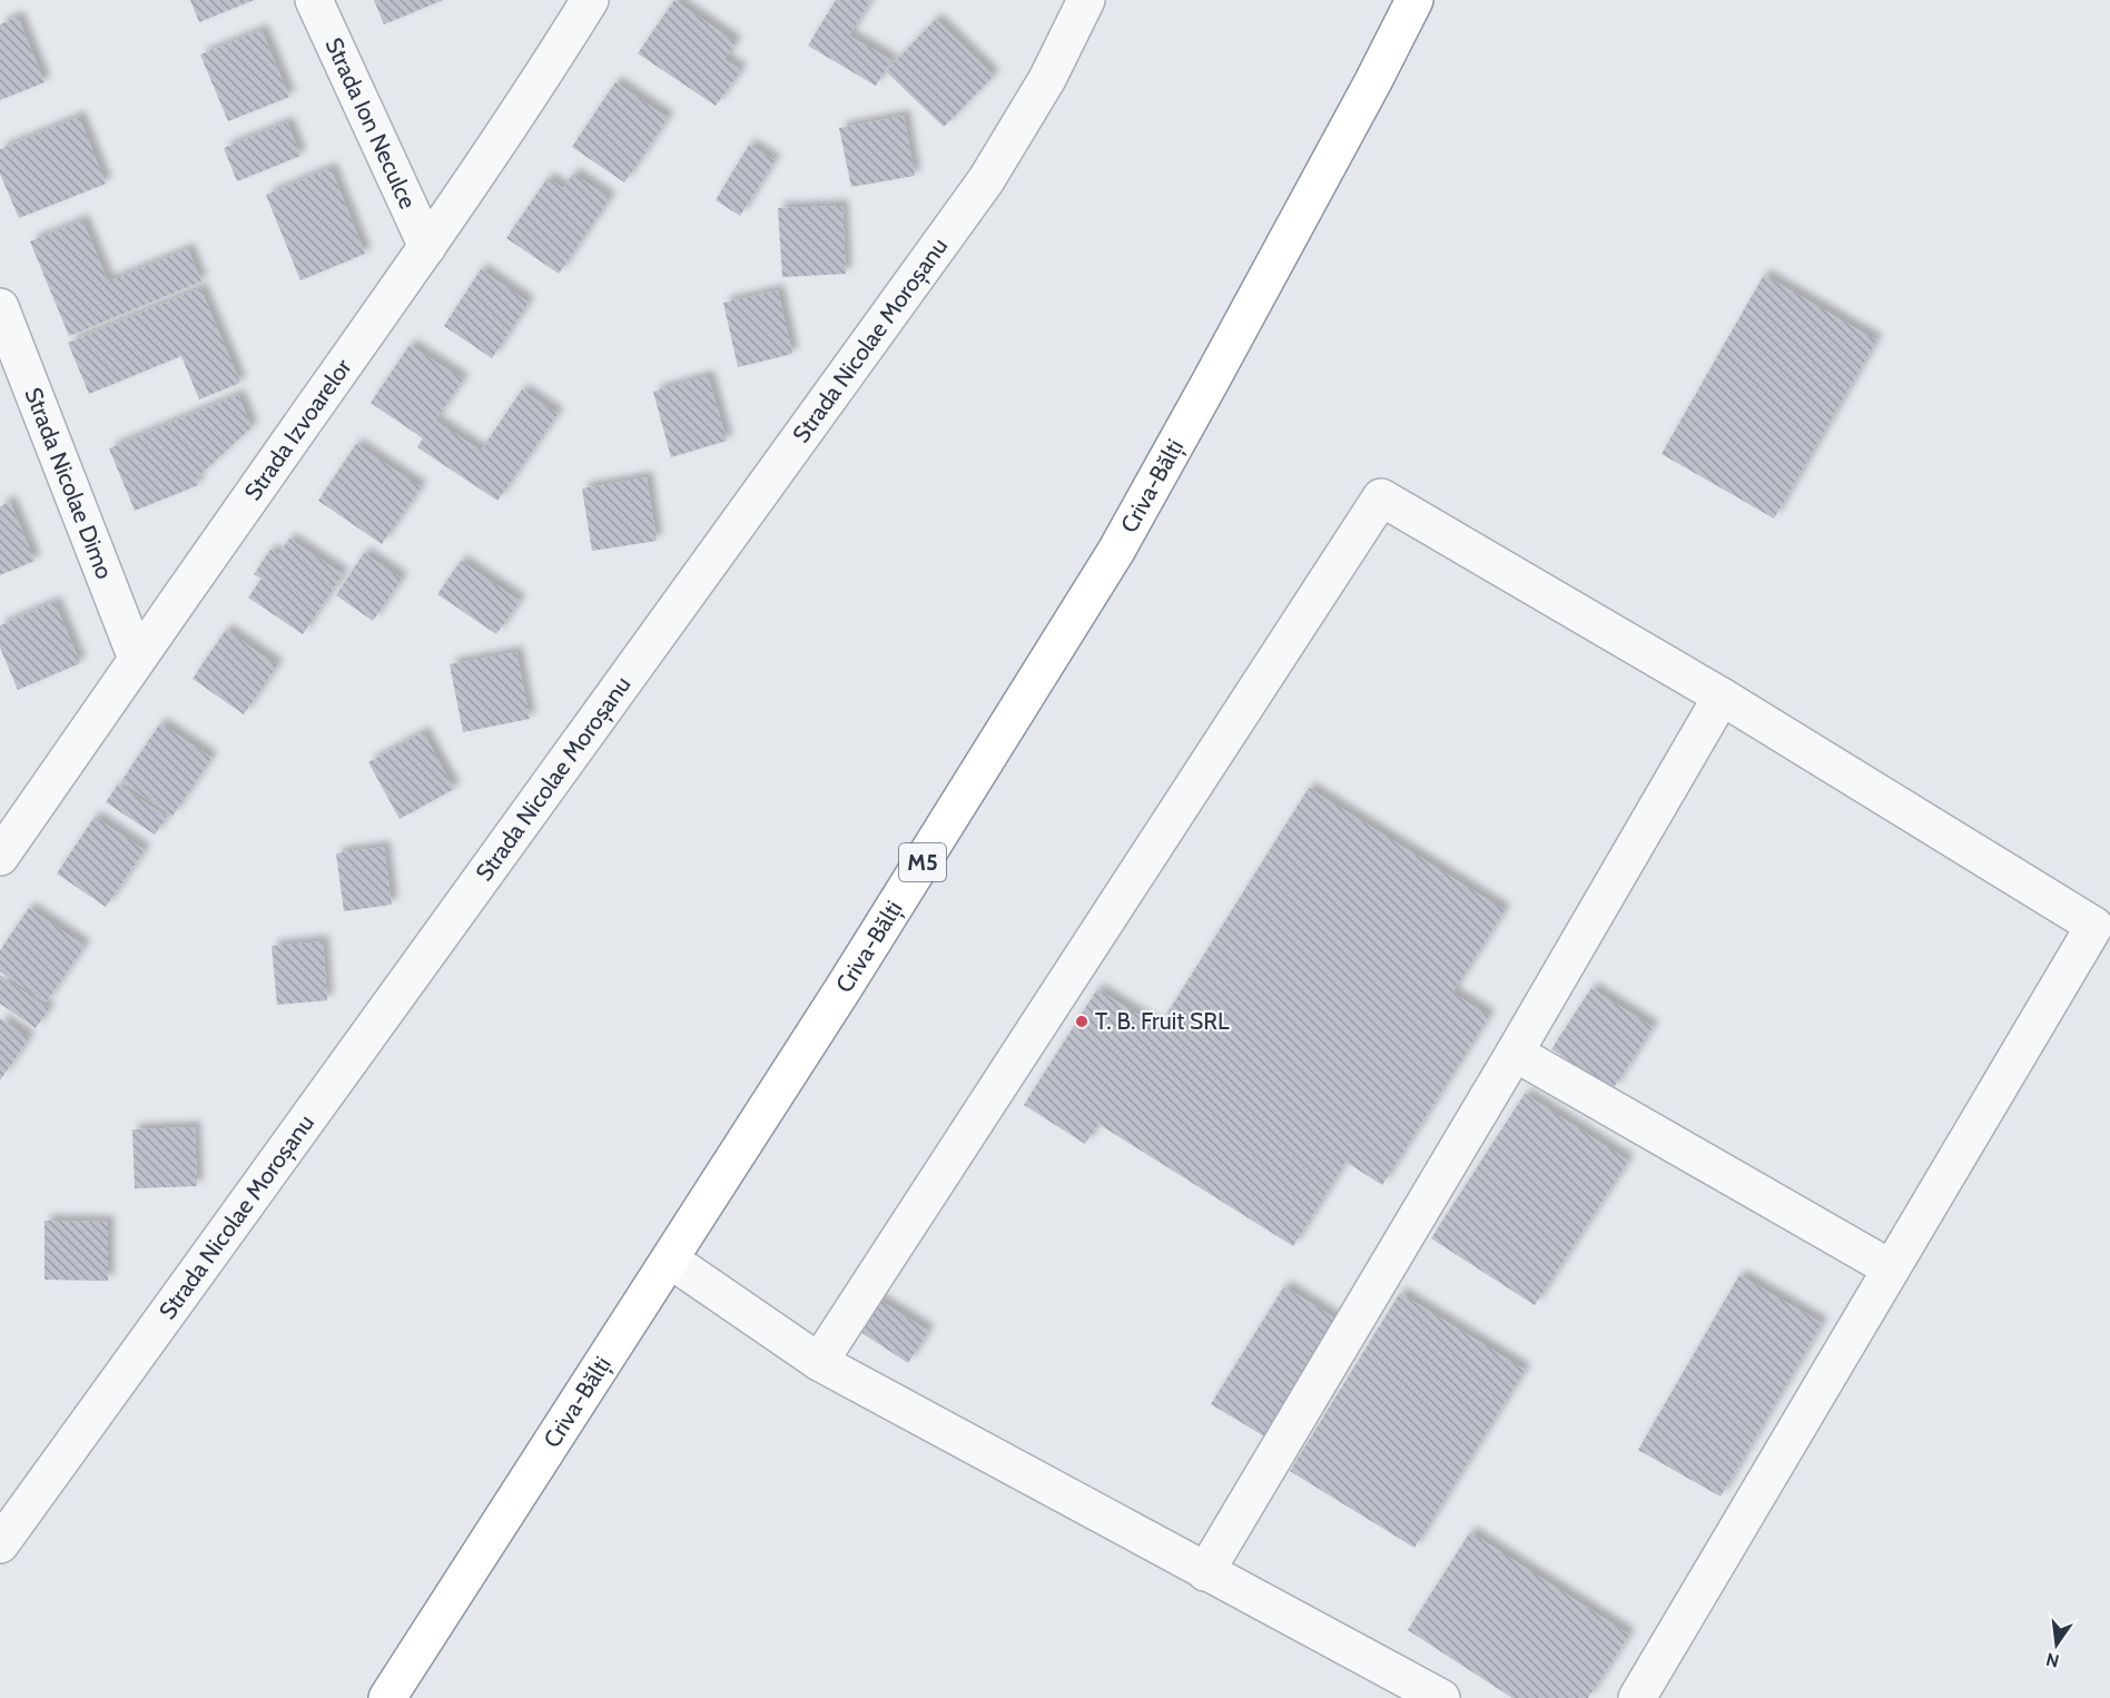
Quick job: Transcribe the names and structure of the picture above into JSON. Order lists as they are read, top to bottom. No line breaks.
{"streets":{"highway":["Criva-Bălți","M5"],"street":["Strada Ion Neculce","Strada Nicolae Moroșanu","Strada Izvoarelor","Strada Nicolae Dimo"]},"crossings":[["Strada Ion Neculce","Strada Izvoarelor"],["Strada Izvoarelor","Strada Nicolae Dimo"]],"places":["T. B. Fruit SRL"],"north":"bottom"}
